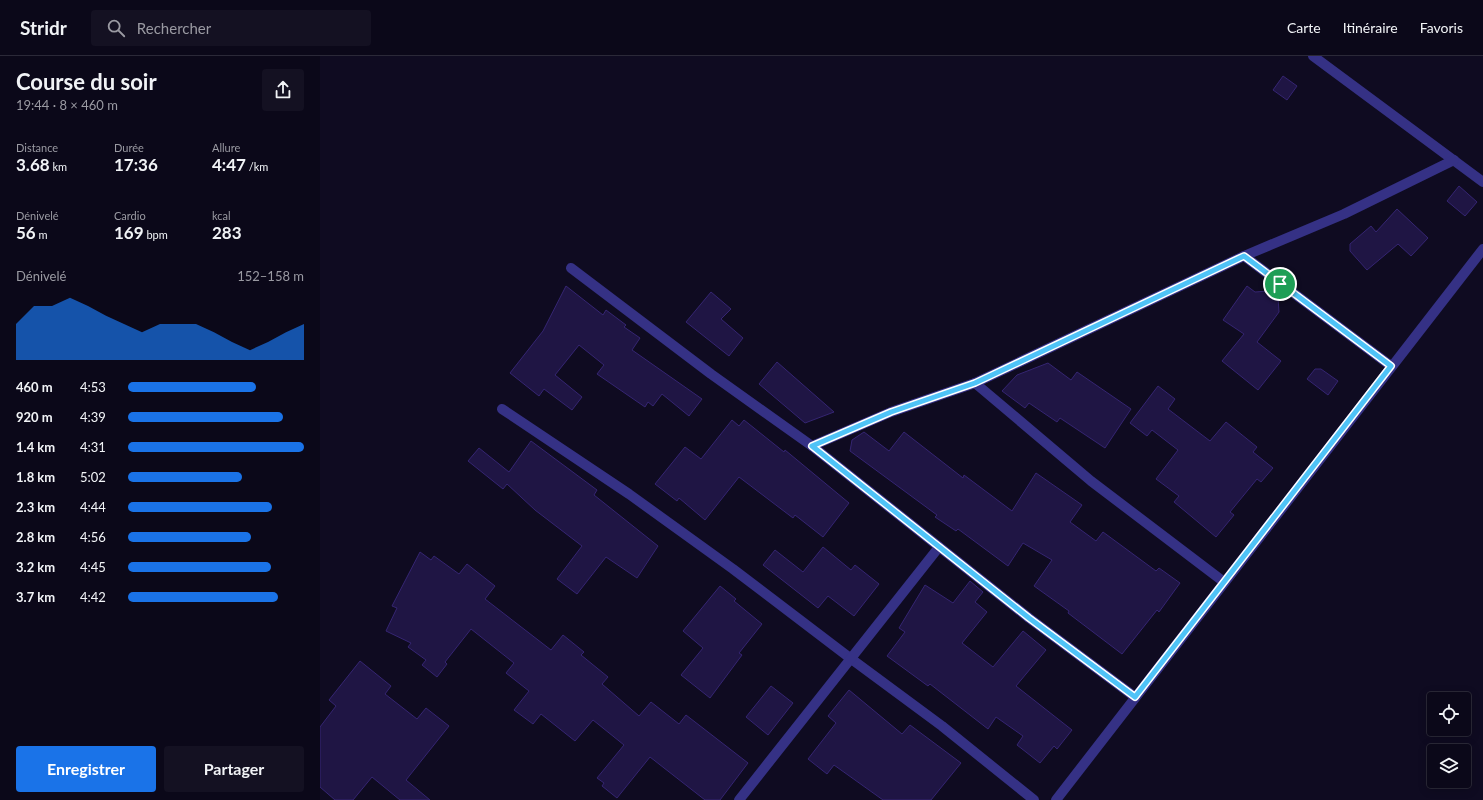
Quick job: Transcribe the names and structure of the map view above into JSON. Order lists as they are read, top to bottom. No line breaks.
{"page":{"header":"Stridr","search":"Rechercher","nav":["Carte","Itinéraire","Favoris"],"heading":["Course du soir","19:44 · 8 × 460 m"],"stats":[["Distance","3.68 km"],["Durée","17:36"],["Allure","4:47 /km"],["Dénivelé","56 m"],["Cardio","169 bpm"],["kcal","283"]],"chart":["Dénivelé","152–158 m"],"list":[{"name":"460 m","note":"4:53"},{"name":"920 m","note":"4:39"},{"name":"1.4 km","note":"4:31"},{"name":"1.8 km","note":"5:02"},{"name":"2.3 km","note":"4:44"},{"name":"2.8 km","note":"4:56"},{"name":"3.2 km","note":"4:45"},{"name":"3.7 km","note":"4:42"}],"buttons":["Enregistrer","Partager"]}}
